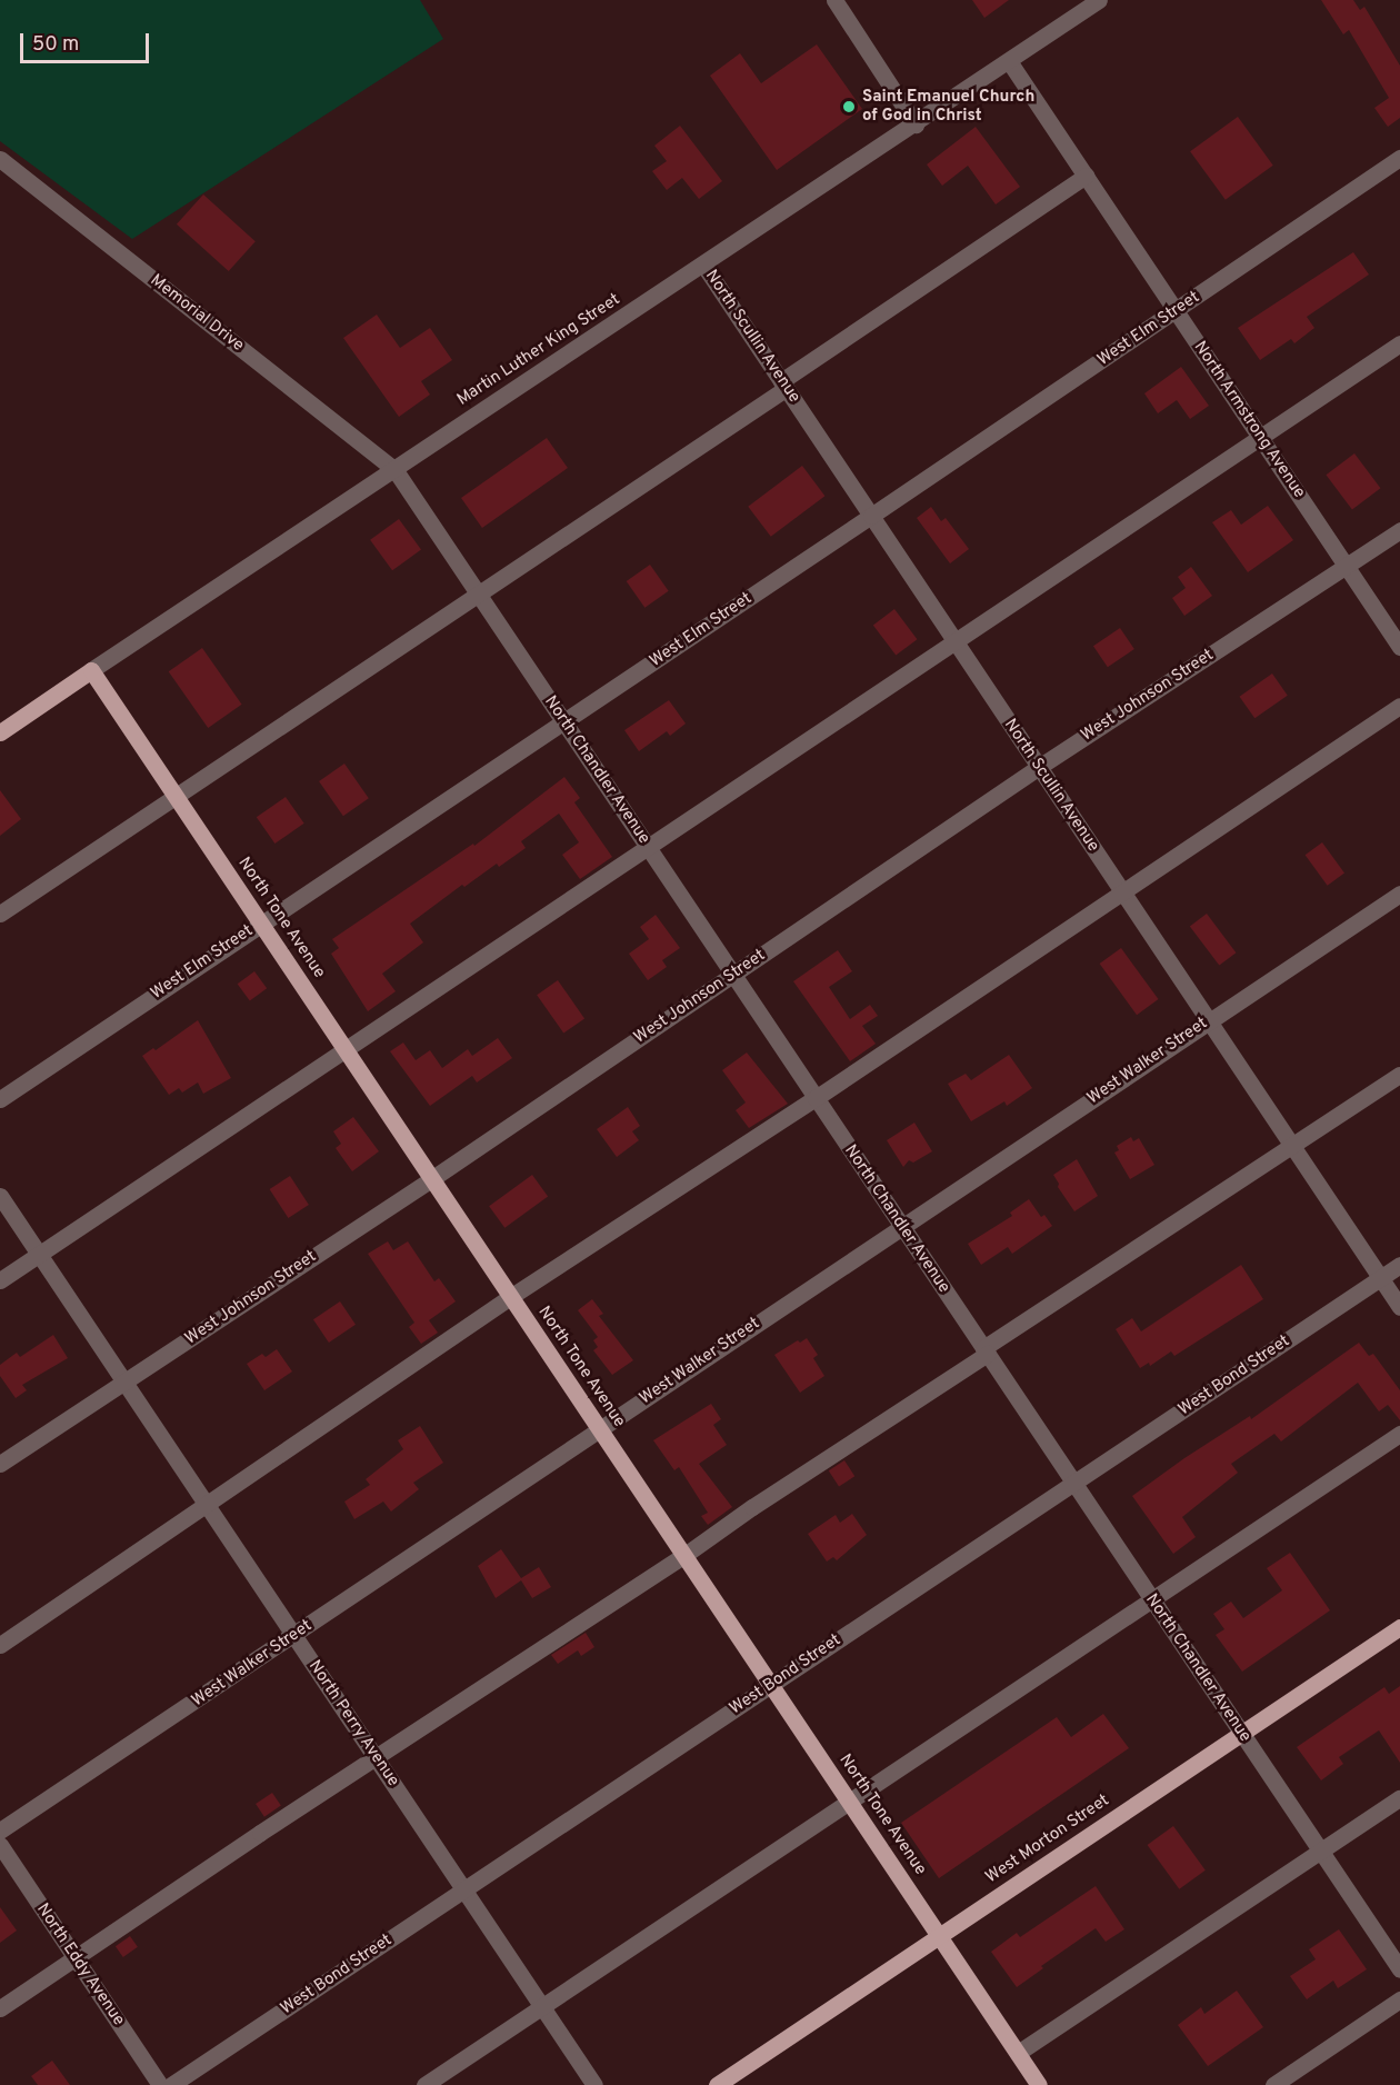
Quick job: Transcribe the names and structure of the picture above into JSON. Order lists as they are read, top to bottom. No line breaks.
{"streets":{"main road":["Martin Luther King Street","North Tone Avenue","West Morton Street"],"street":["Memorial Drive","West Elm Street","North Scullin Avenue","North Armstrong Avenue","West Johnson Street","North Chandler Avenue","West Walker Street","West Bond Street","North Perry Avenue","North Eddy Avenue"]},"crossings":[["Memorial Drive","Martin Luther King Street"],["Memorial Drive","North Chandler Avenue"],["West Elm Street","North Scullin Avenue"],["West Elm Street","North Armstrong Avenue"],["West Elm Street","North Chandler Avenue"],["West Elm Street","North Tone Avenue"],["North Scullin Avenue","Martin Luther King Street"],["North Scullin Avenue","West Johnson Street"],["North Scullin Avenue","West Walker Street"],["North Scullin Avenue","West Bond Street"],["Martin Luther King Street","North Armstrong Avenue"],["Martin Luther King Street","North Chandler Avenue"],["Martin Luther King Street","North Tone Avenue"],["North Armstrong Avenue","West Johnson Street"],["West Johnson Street","North Chandler Avenue"],["West Johnson Street","North Tone Avenue"],["West Johnson Street","North Perry Avenue"],["North Chandler Avenue","West Walker Street"],["North Chandler Avenue","West Bond Street"],["North Chandler Avenue","West Morton Street"],["North Tone Avenue","West Walker Street"],["North Tone Avenue","West Bond Street"],["North Tone Avenue","West Morton Street"],["West Walker Street","North Perry Avenue"],["West Bond Street","North Perry Avenue"]],"places":["Saint Emanuel Church of God in Christ"],"scale_bar":"50 m"}
